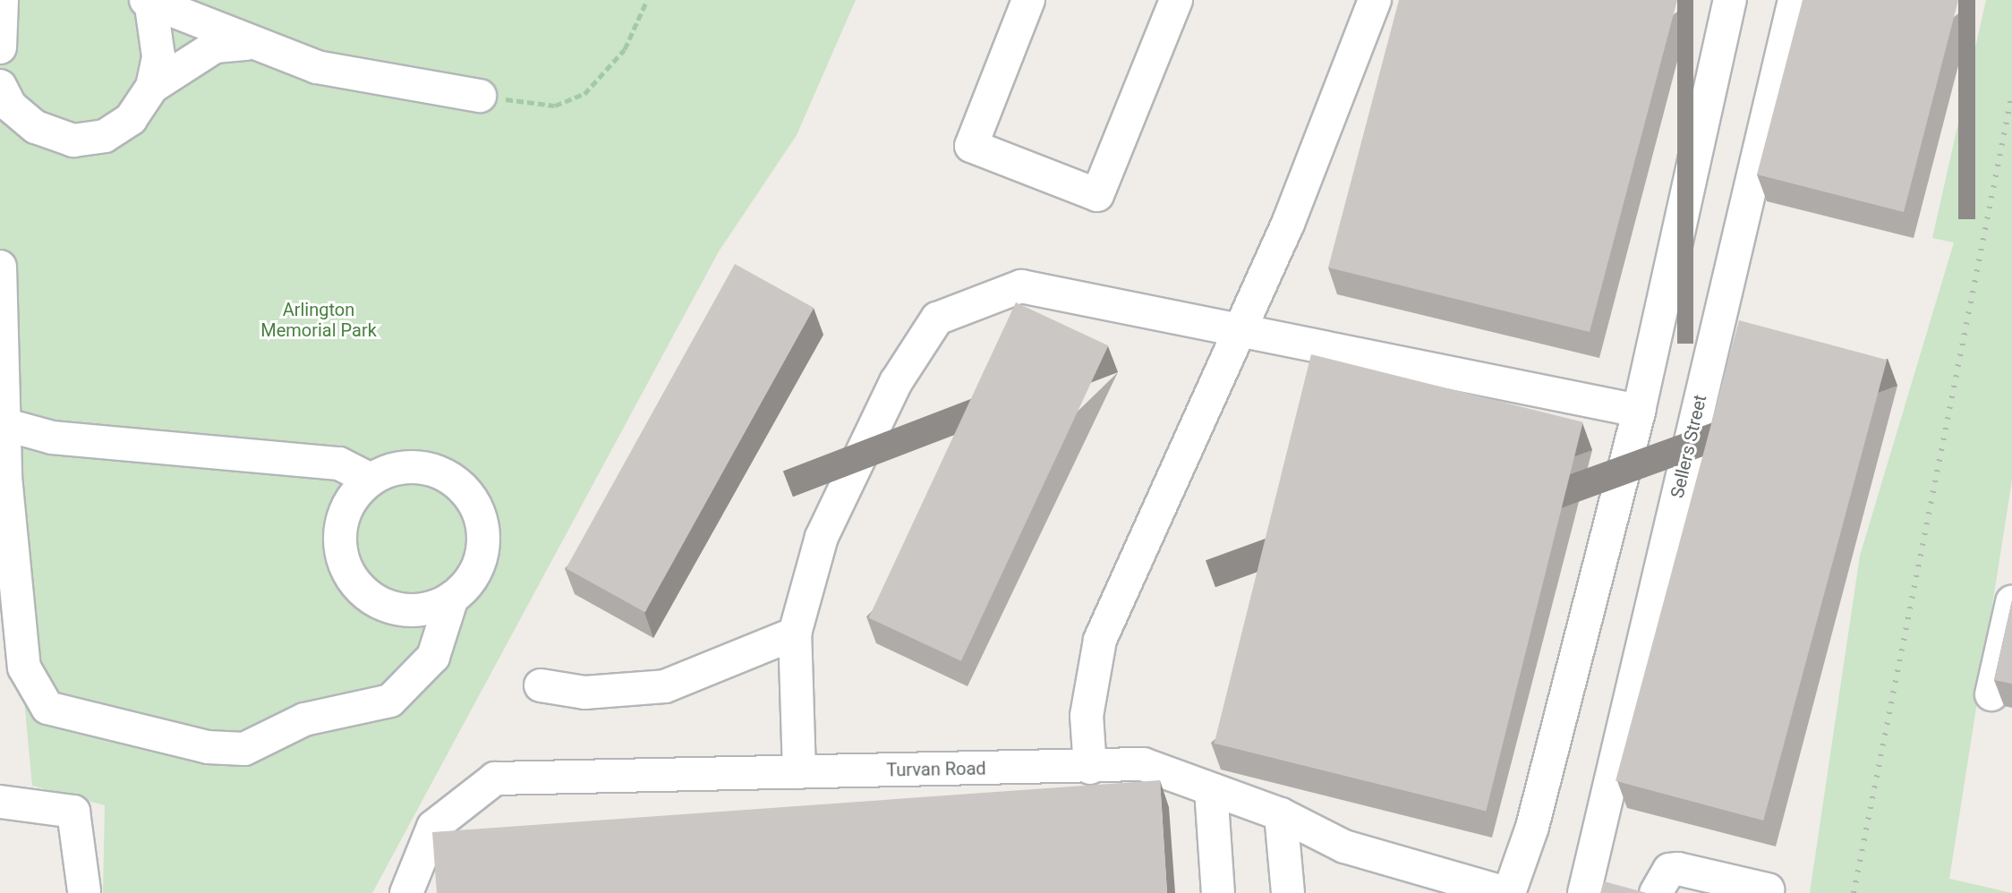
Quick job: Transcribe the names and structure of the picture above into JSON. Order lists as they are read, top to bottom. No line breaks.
{"streets":{"street":["Sellers Street","Turvan Road"]},"parks":["Arlington Memorial Park"]}
